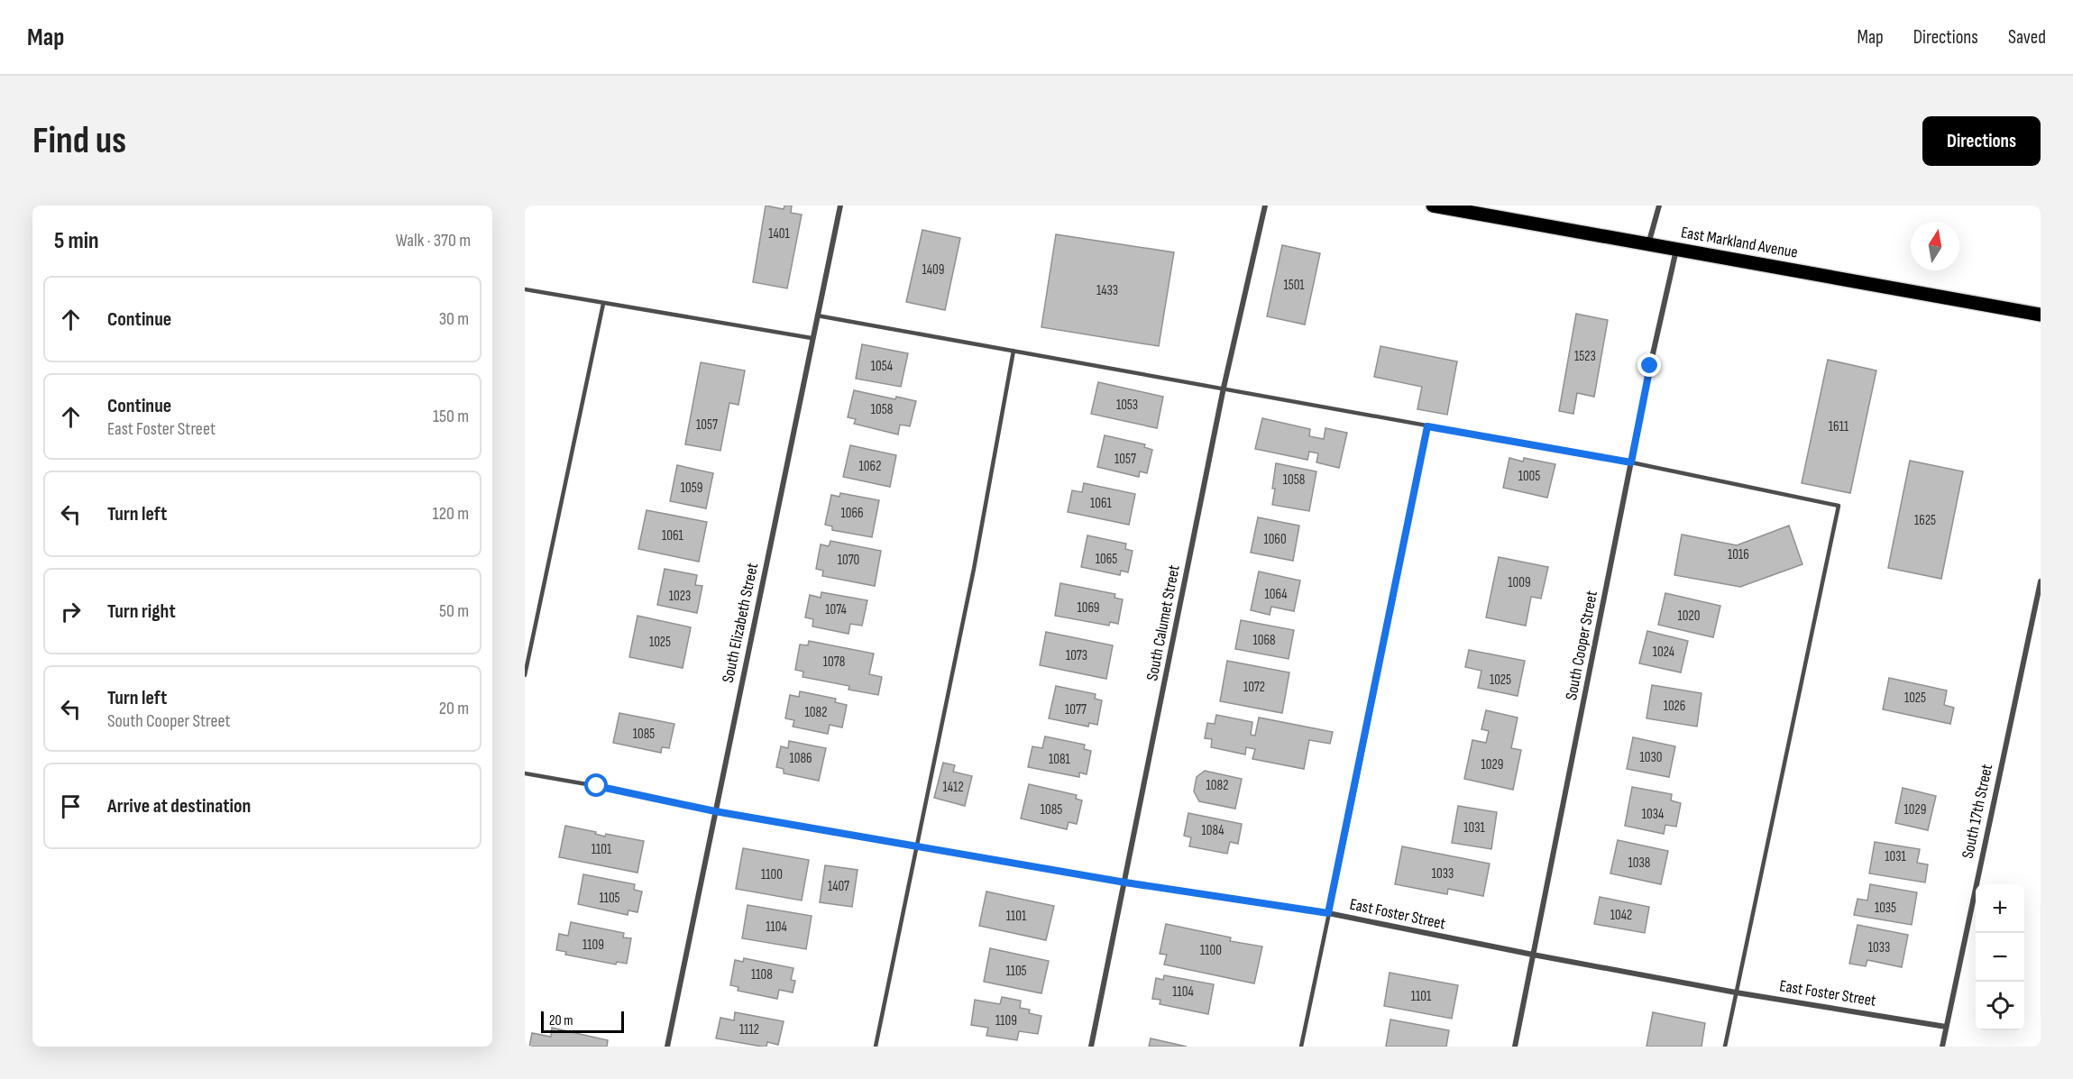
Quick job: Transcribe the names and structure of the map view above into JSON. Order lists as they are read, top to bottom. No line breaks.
{"streets":{"main road":["East Markland Avenue"],"street":["South Elizabeth Street","South Calumet Street","South Cooper Street","South 17th Street","East Foster Street"]},"crossings":[["East Markland Avenue","South Cooper Street"],["South Elizabeth Street","East Foster Street"],["South Calumet Street","East Foster Street"],["South Cooper Street","East Foster Street"],["South 17th Street","East Foster Street"]],"house_numbers":["1401","1409","1501","1433","1523","1054","1053","1058","1057","1611","1057","1062","1005","1058","1059","1061","1066","1625","1061","1060","1016","1065","1070","1009","1064","1023","1069","1074","1020","1068","1025","1024","1073","1078","1025","1072","1025","1026","1077","1082","1085","1030","1086","1081","1029","1082","1412","1085","1029","1034","1031","1084","1101","1031","1038","1033","1100","1407","1105","1035","1042","1101","1104","1109","1033","1100","1105","1108","1104","1101","1109","1112"],"scale_bar":"20 m","north":"top","page":{"header":"Map","nav":["Map","Directions","Saved"],"buttons":"Directions","title":"Find us","heading":["5 min","Walk · 370 m"],"list":[["Continue","30 m"],["Continue","East Foster Street","150 m"],["Turn left","120 m"],["Turn right","50 m"],["Turn left","South Cooper Street","20 m"],"Arrive at destination"],"map_buttons":["+","−"],"scale":"20 m"}}
